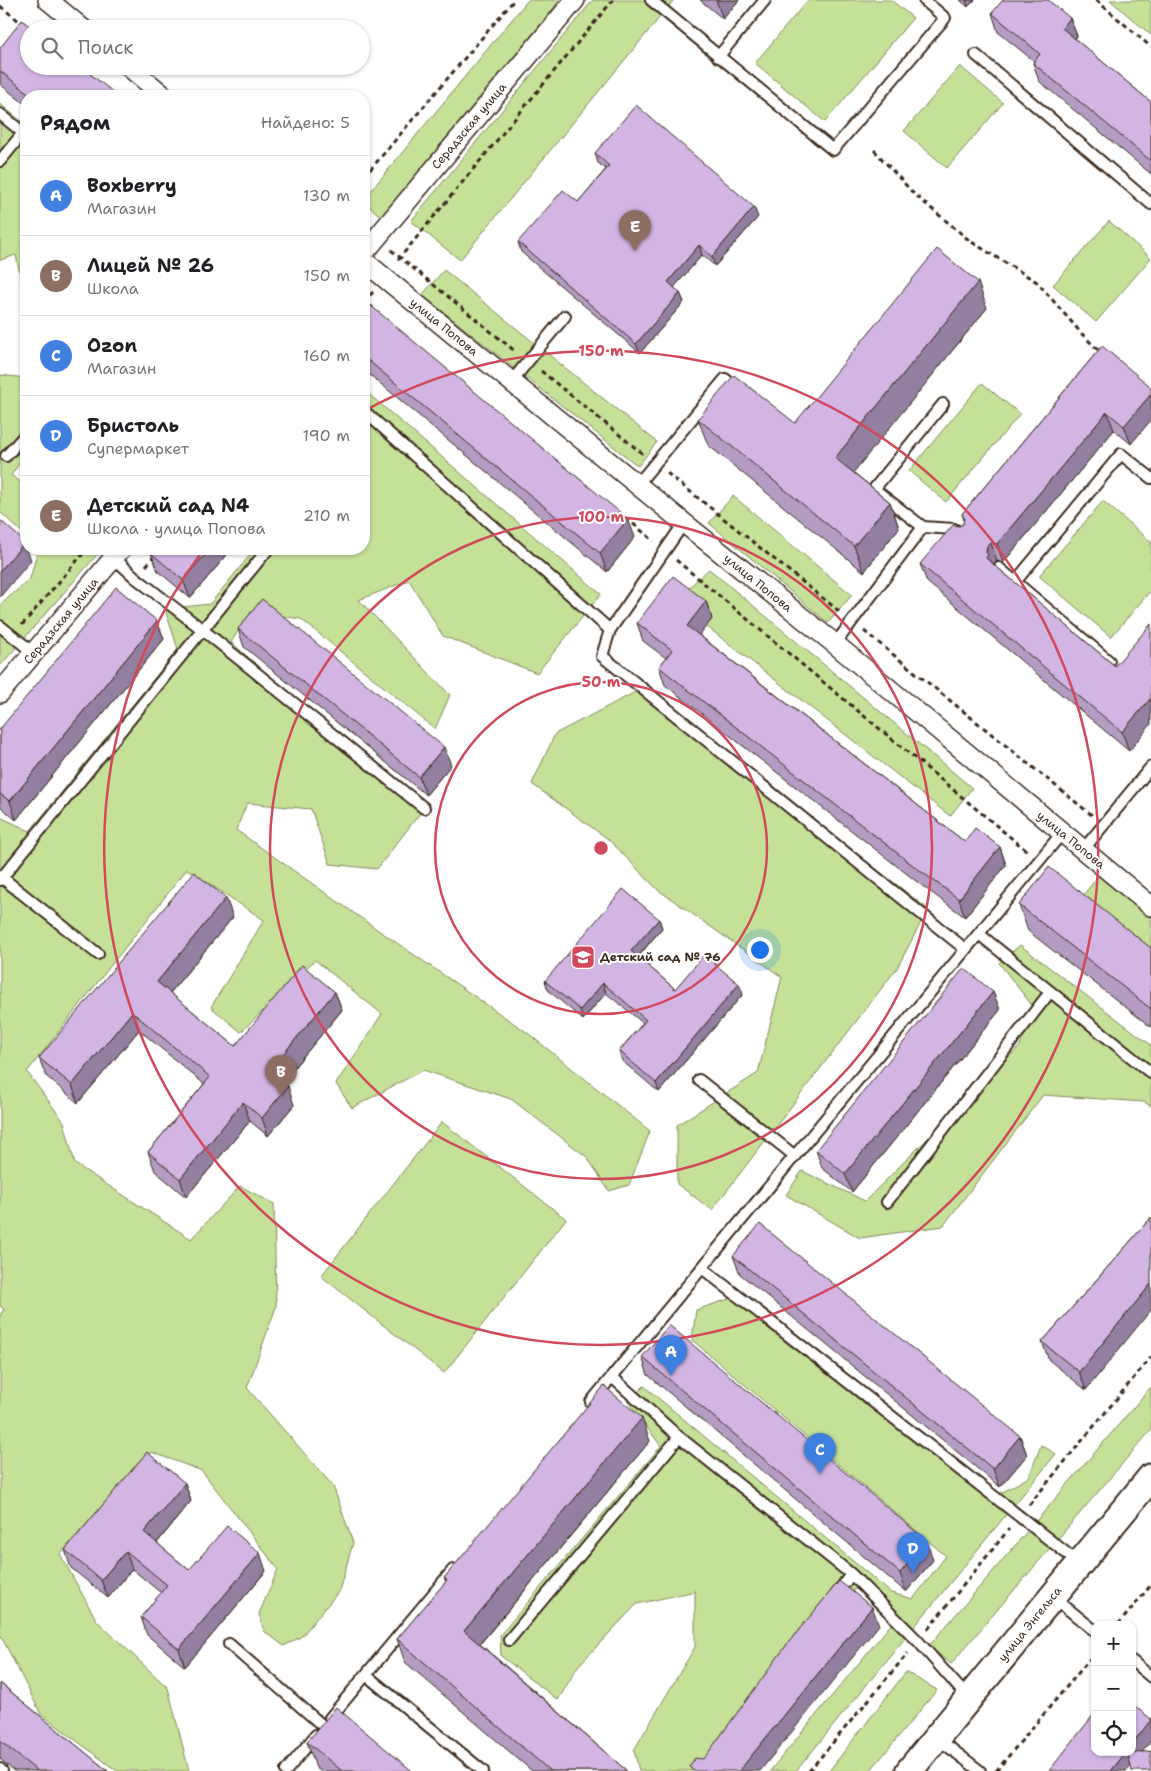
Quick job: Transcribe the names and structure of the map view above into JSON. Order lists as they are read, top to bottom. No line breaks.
{"streets":{"main road":["улица Энгельса"],"street":["Серадзская улица","улица Попова"]},"places":{"school or university":["Детский сад № 76"]},"page":{"search":"Поиск","heading":["Рядом","Найдено: 5"],"list":[{"mark":"A","name":"Boxberry","note":"Магазин","value":"130 m"},{"mark":"B","name":"Лицей № 26","note":"Школа","value":"150 m"},{"mark":"C","name":"Ozon","note":"Магазин","value":"160 m"},{"mark":"D","name":"Бристоль","note":"Супермаркет","value":"190 m"},{"mark":"E","name":"Детский сад N4","note":"Школа · улица Попова","value":"210 m"}],"pins":["E","B","A","C","D"],"map_buttons":["+","−"]},"rings":["150 m","100 m","50 m"]}
